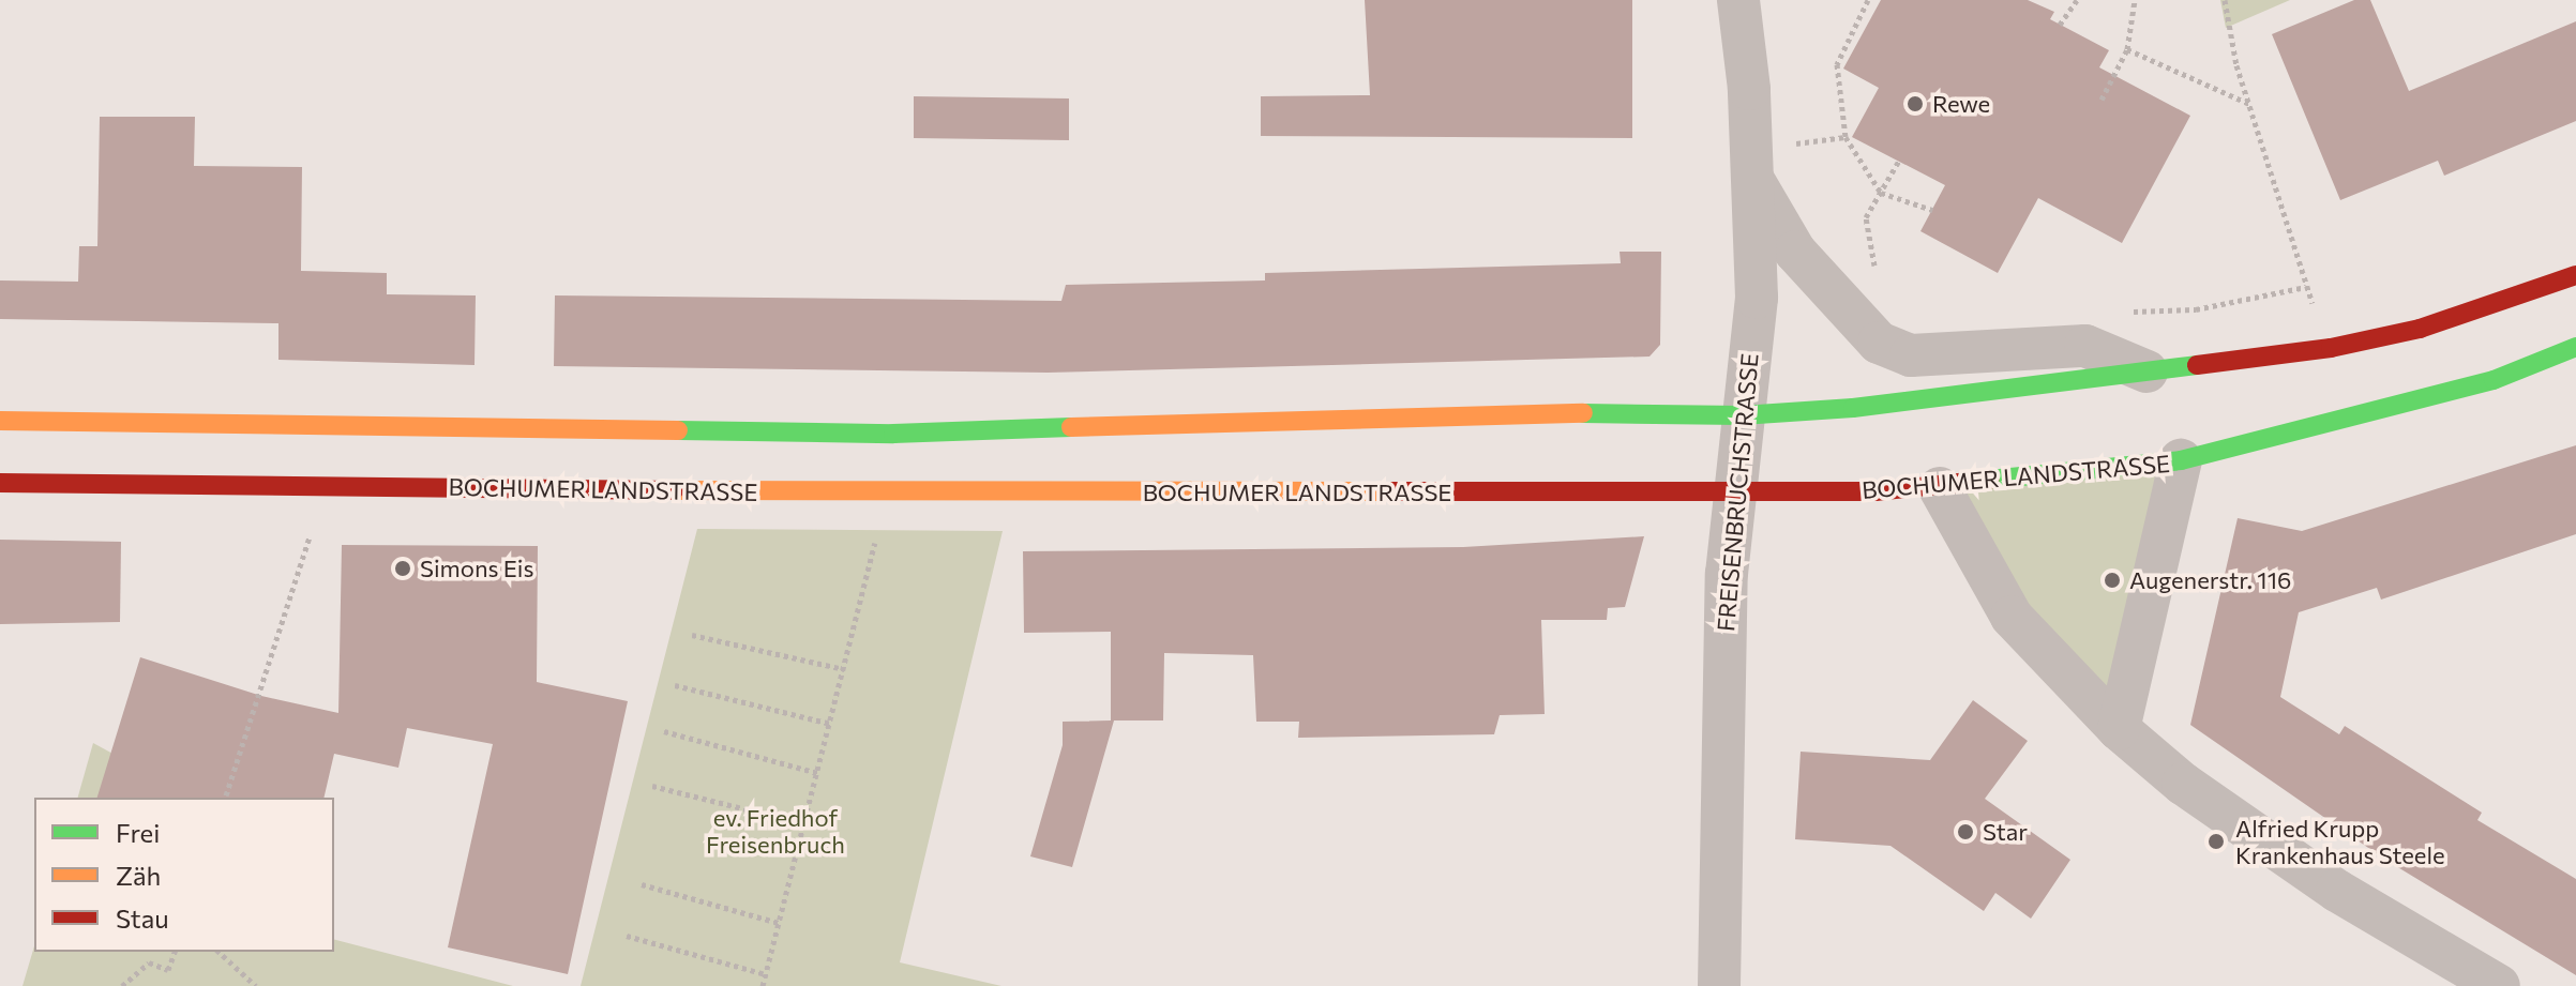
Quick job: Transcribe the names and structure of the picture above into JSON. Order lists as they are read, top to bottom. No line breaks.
{"streets":{"main road":["BOCHUMER LANDSTRASSE"],"street":["FREISENBRUCHSTRASSE"]},"crossings":[["BOCHUMER LANDSTRASSE","FREISENBRUCHSTRASSE"]],"parks":["ev. Friedhof Freisenbruch"],"places":["Rewe","Simons Eis","Augenerstr. 116","Star","Alfried Krupp Krankenhaus Steele"],"legend":["Frei","Zäh","Stau"]}
